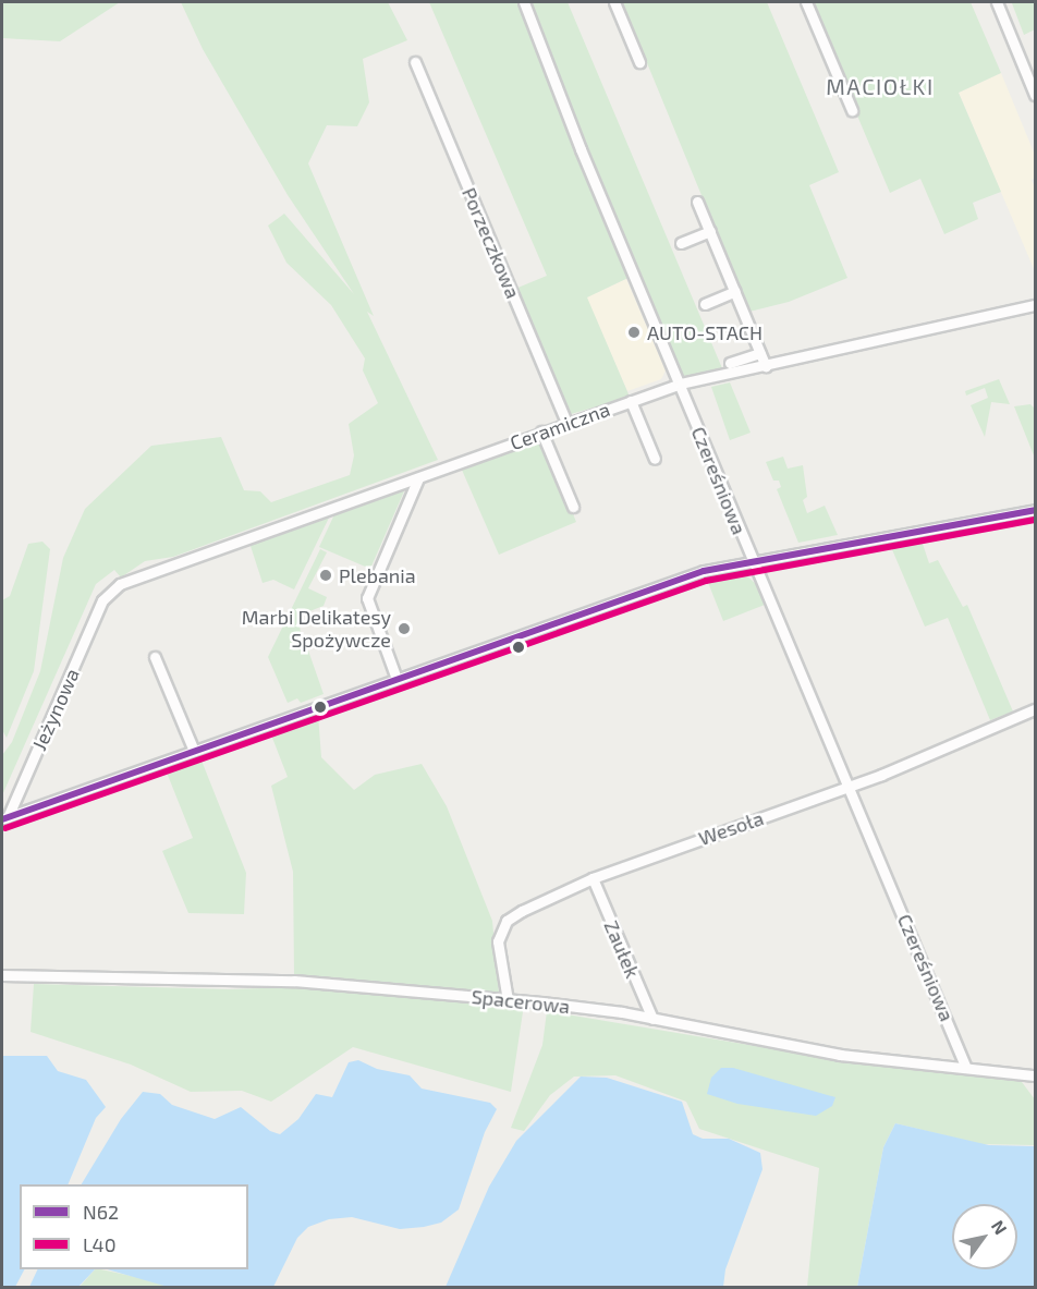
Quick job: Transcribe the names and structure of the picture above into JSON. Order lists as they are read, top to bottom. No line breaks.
{"streets":{"street":["Porzeczkowa","Ceramiczna","Czereśniowa","Jeżynowa","Wesoła","Zaułek","Spacerowa"]},"crossings":[["Porzeczkowa","Ceramiczna"],["Ceramiczna","Czereśniowa"],["Ceramiczna","Jeżynowa"],["Czereśniowa","Wesoła"],["Czereśniowa","Spacerowa"],["Wesoła","Zaułek"],["Wesoła","Spacerowa"],["Zaułek","Spacerowa"]],"districts":["MACIOŁKI"],"places":["AUTO-STACH","Plebania","Marbi Delikatesy Spożywcze"],"lines":["transit line N62","transit line L40"],"legend":["N62","L40"],"north":"top right"}
